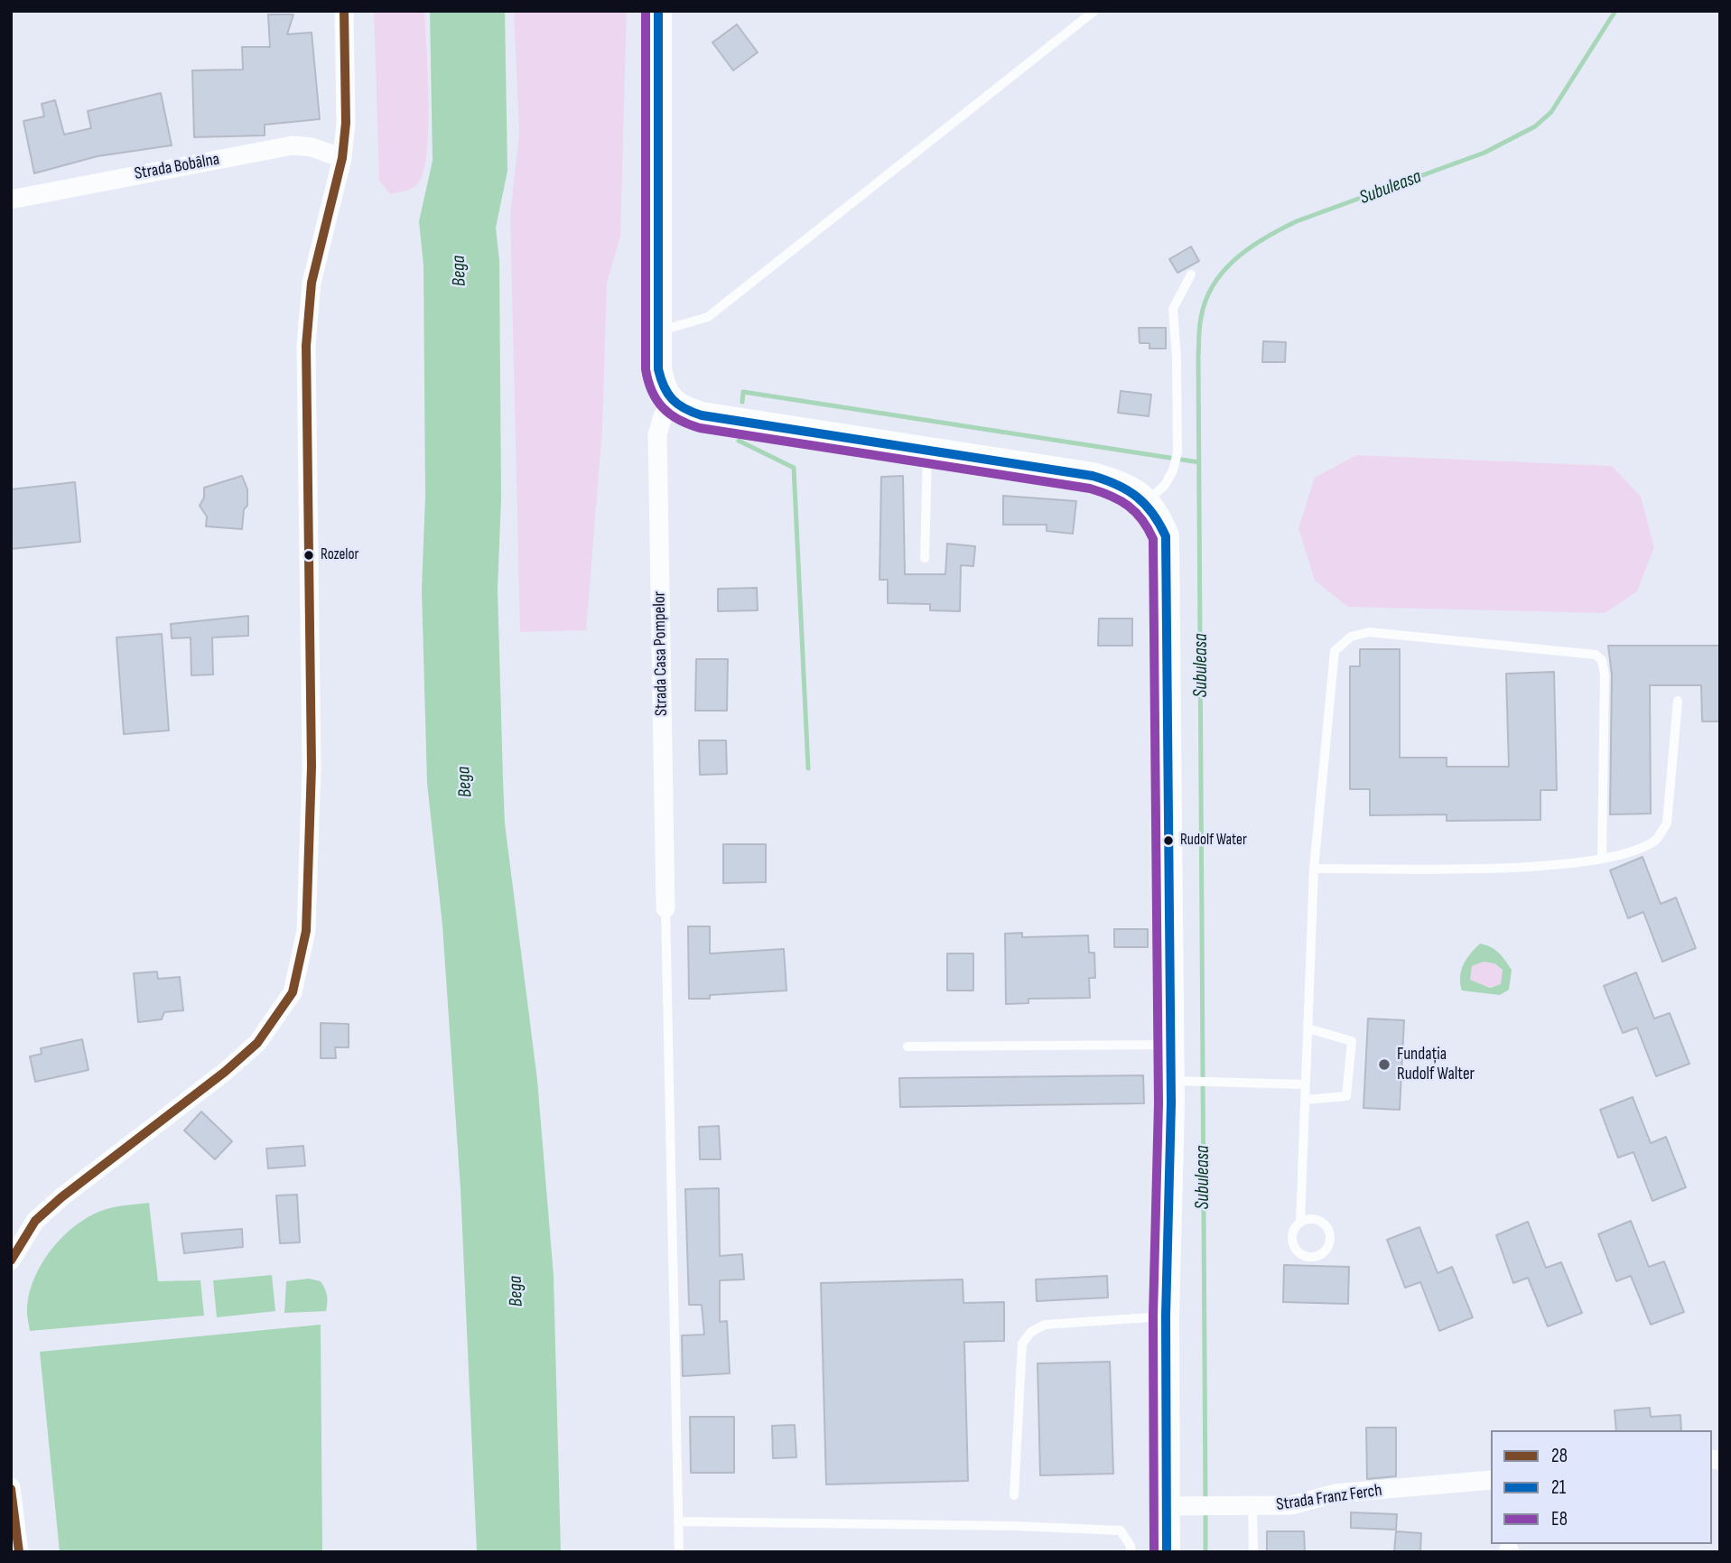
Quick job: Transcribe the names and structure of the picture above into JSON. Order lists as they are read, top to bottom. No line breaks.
{"streets":{"street":["Strada Bobâlna","Strada Casa Pompelor","Strada Franz Ferch"]},"water":["Subuleasa","Bega"],"places":["Rozelor","Rudolf Water","Fundația Rudolf Walter"],"lines":["transit line 28","transit line 21","transit line E8"],"legend":["28","21","E8"]}
